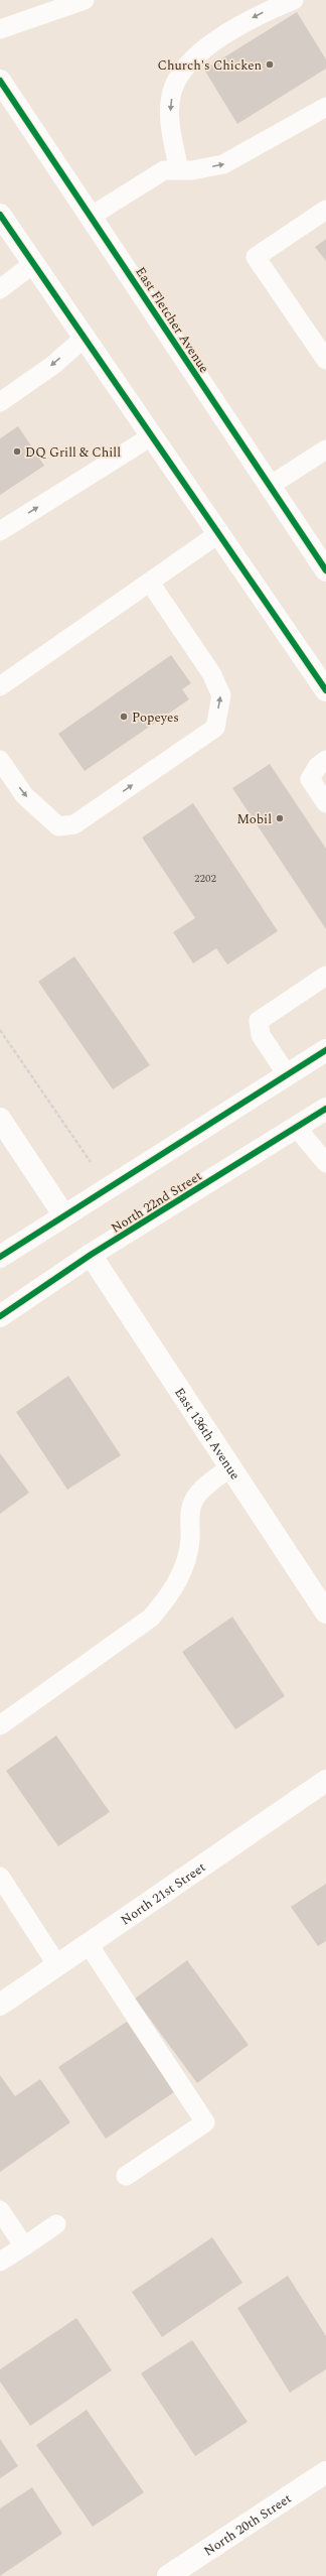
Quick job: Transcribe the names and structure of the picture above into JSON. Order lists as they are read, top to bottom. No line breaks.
{"streets":{"street":["East Fletcher Avenue","North 22nd Street","East 136th Avenue","North 21st Street","North 20th Street"]},"crossings":[["North 22nd Street","East 136th Avenue"]],"places":["Church's Chicken","DQ Grill & Chill","Popeyes","Mobil"],"house_numbers":["2202"]}
